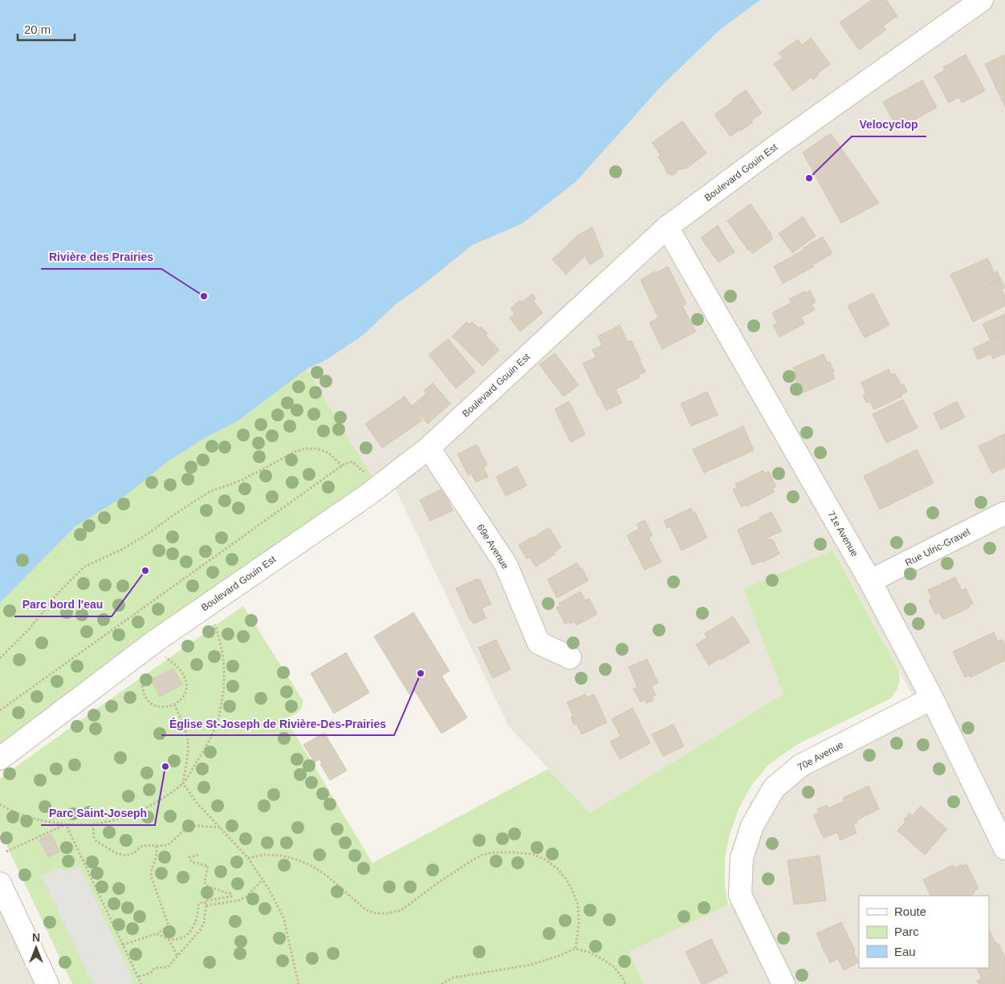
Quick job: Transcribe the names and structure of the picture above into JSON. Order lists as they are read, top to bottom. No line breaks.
{"streets":{"street":["Boulevard Gouin Est","71e Avenue","69e Avenue","Rue Ulric-Gravel","70e Avenue"]},"crossings":[["Boulevard Gouin Est","71e Avenue"],["Boulevard Gouin Est","69e Avenue"],["71e Avenue","Rue Ulric-Gravel"],["71e Avenue","70e Avenue"]],"places":["Velocyclop","Rivière des Prairies","Parc bord l'eau","Église St-Joseph de Rivière-Des-Prairies","Parc Saint-Joseph"],"legend":["Route","Parc","Eau"],"scale_bar":"20 m","north":"top"}
